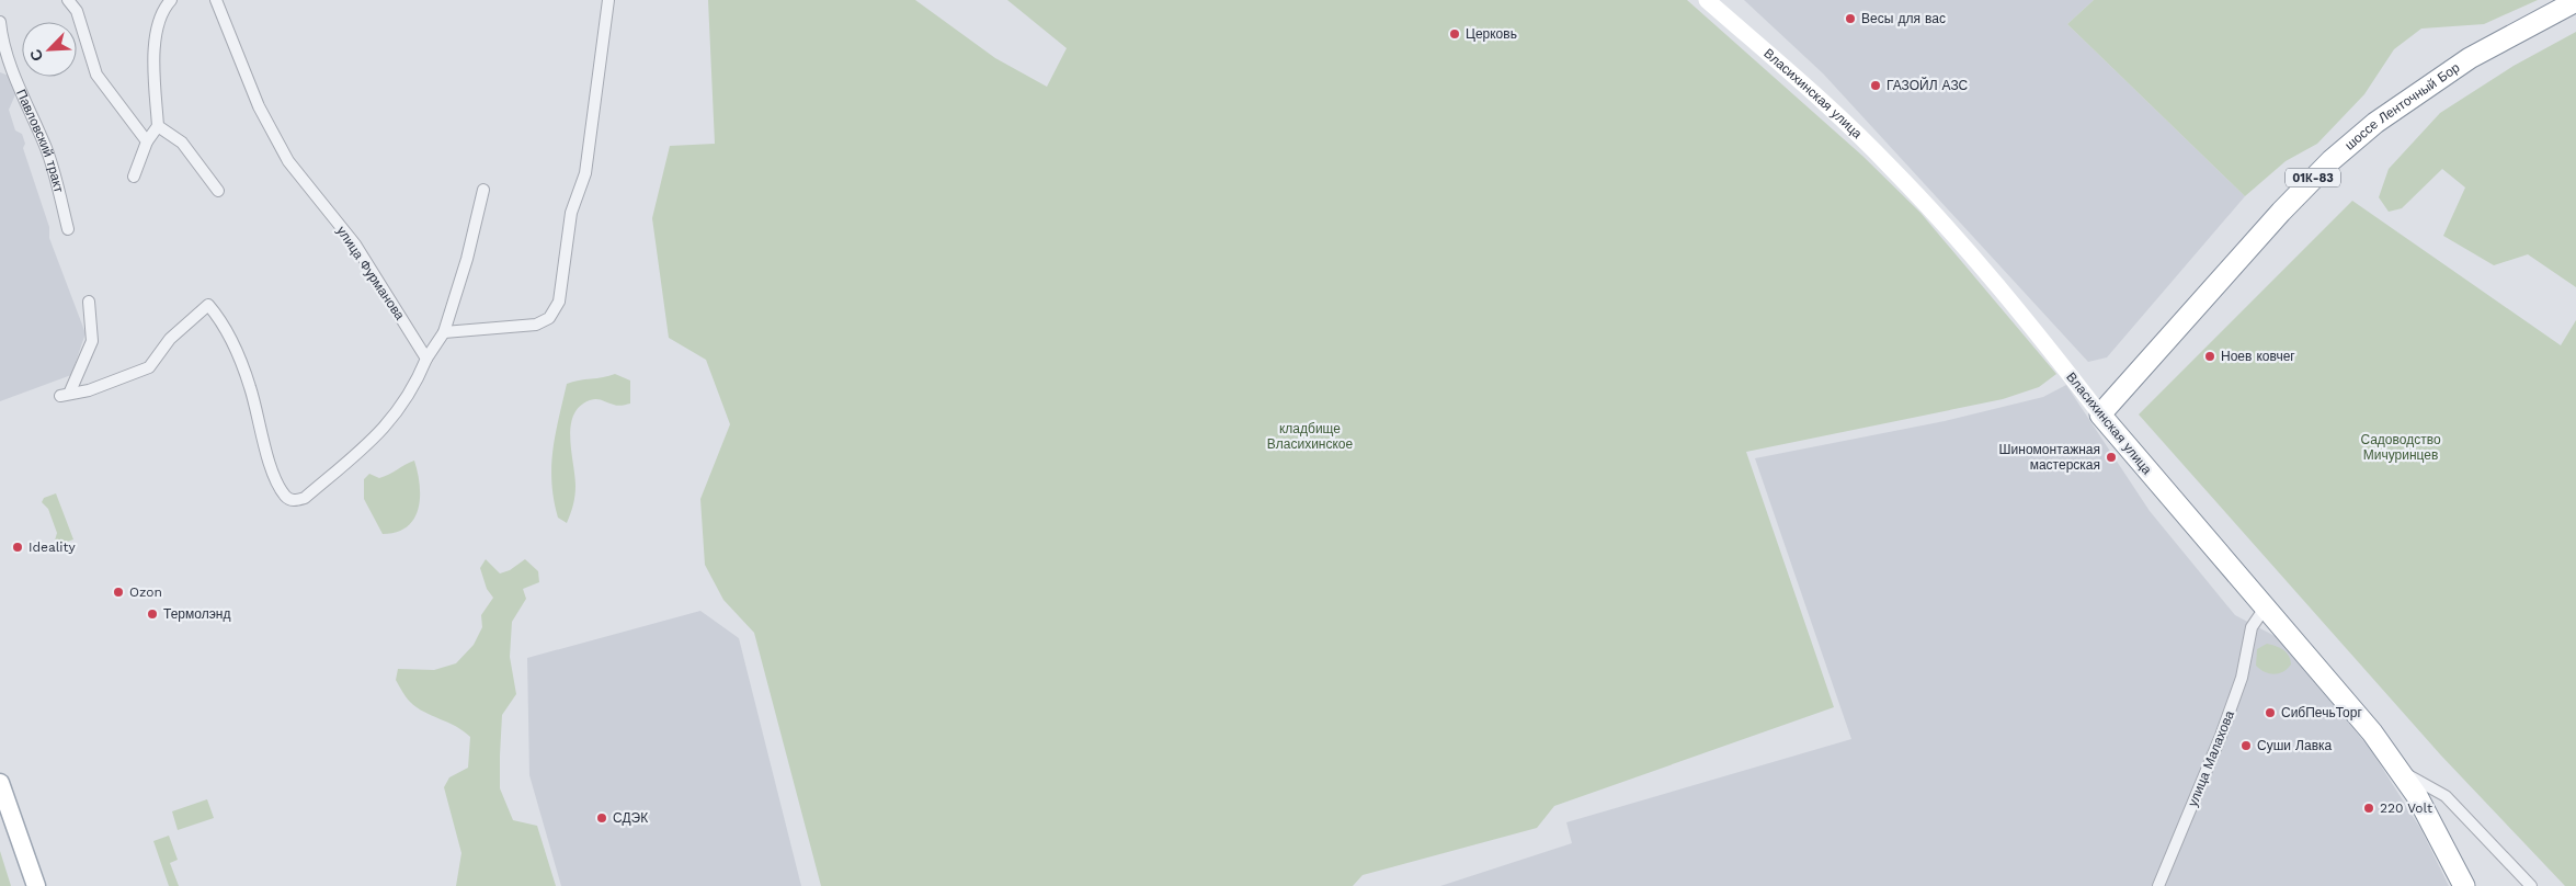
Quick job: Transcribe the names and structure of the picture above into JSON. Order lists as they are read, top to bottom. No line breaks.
{"streets":{"highway":["Власихинская улица","шоссе Ленточный Бор","01К-83"],"street":["Павловский тракт","улица Фурманова","улица Малахова"]},"crossings":[["Власихинская улица","шоссе Ленточный Бор"],["Власихинская улица","улица Малахова"]],"parks":["кладбище Власихинское","Садоводство Мичуринцев"],"places":["Весы для вас","Церковь","ГАЗОЙЛ АЗС","Ноев ковчег","Шиномонтажная мастерская","Ideality","Ozon","Термолэнд","СибПечьТорг","Суши Лавка","220 Volt","СДЭК"],"north":"bottom left"}
